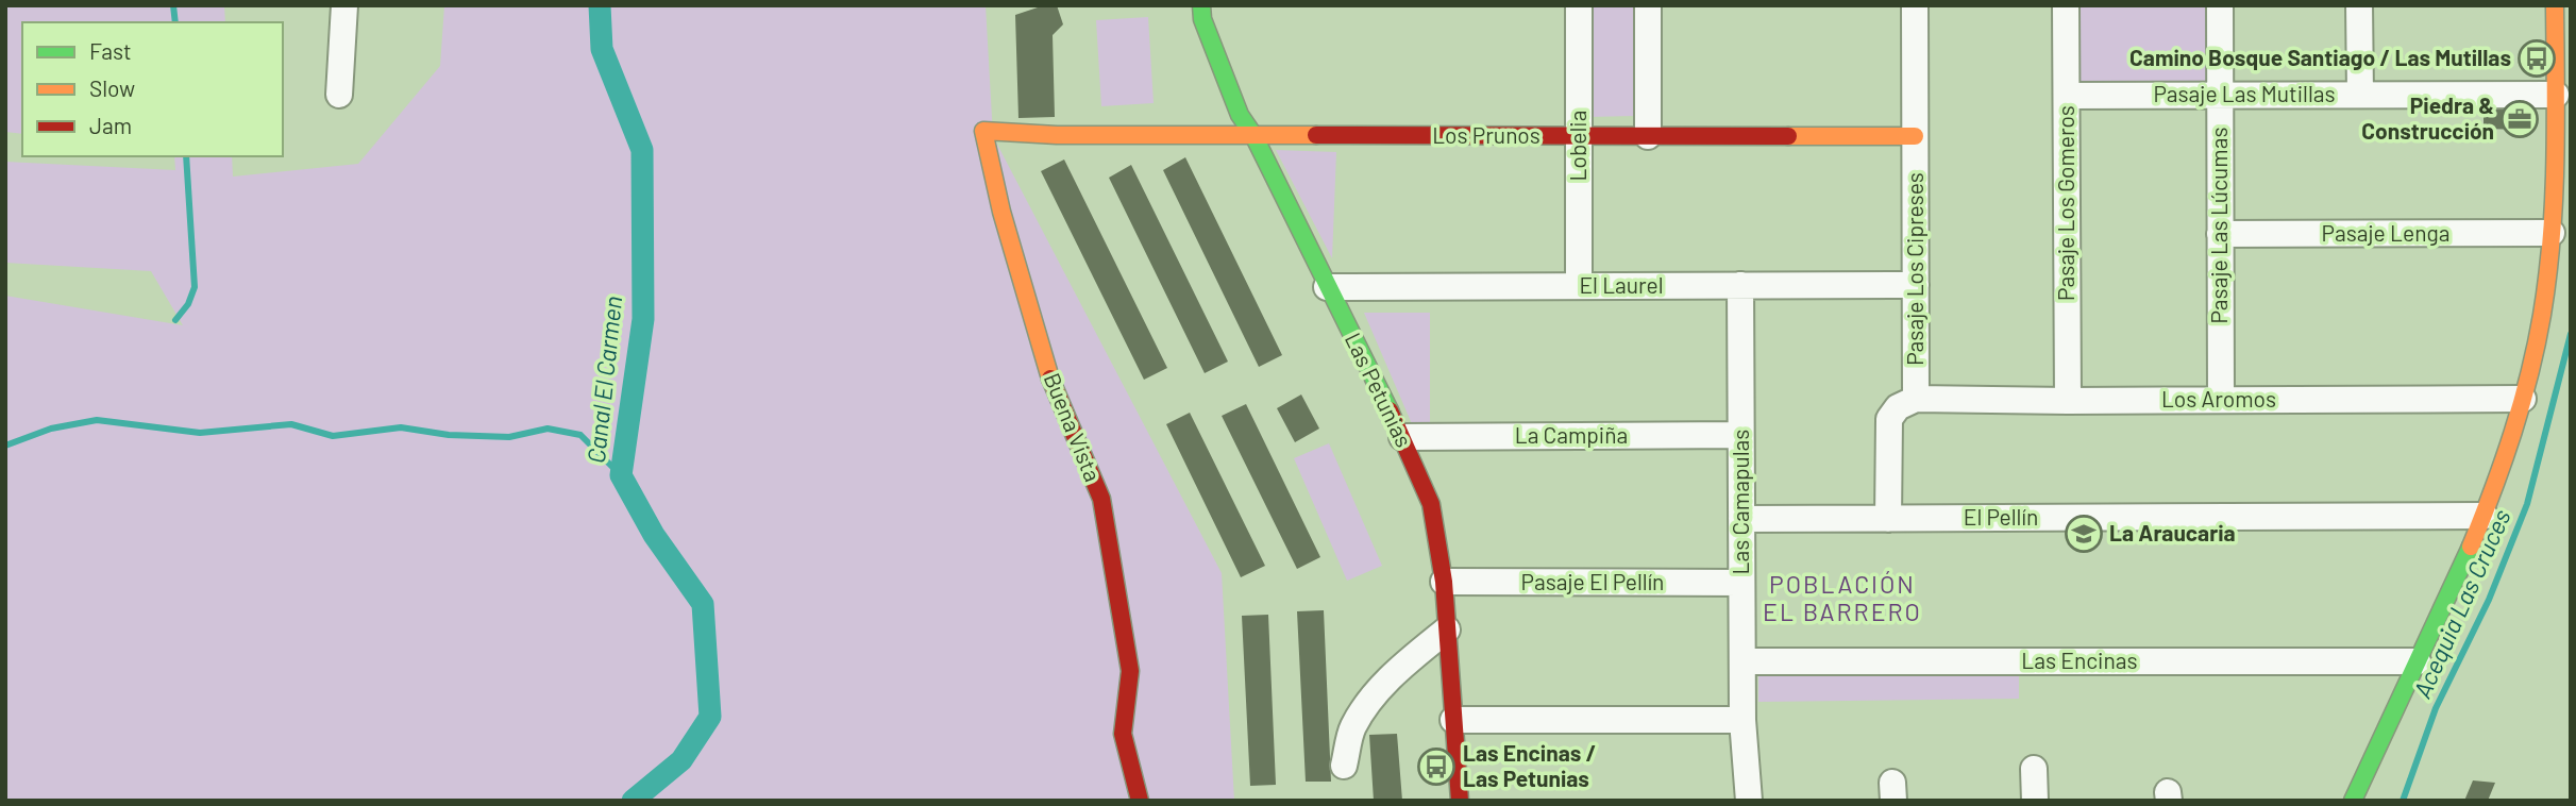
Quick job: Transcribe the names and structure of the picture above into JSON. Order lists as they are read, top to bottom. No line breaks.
{"streets":{"street":["Pasaje Las Mutillas","Los Prunos","Lobelia","Pasaje Los Gomeros","Pasaje Las Lúcumas","Pasaje Lenga","Pasaje Los Cipreses","El Laurel","Las Petunias","Los Aromos","Buena Vista","La Campiña","Las Camapulas","El Pellín","Pasaje El Pellín","Las Encinas"]},"crossings":[["Pasaje Las Mutillas","Pasaje Los Gomeros"],["Pasaje Las Mutillas","Pasaje Las Lúcumas"],["Los Prunos","Lobelia"],["Los Prunos","Pasaje Los Cipreses"],["Los Prunos","Las Petunias"],["Los Prunos","Buena Vista"],["Lobelia","El Laurel"],["Pasaje Los Gomeros","Los Aromos"],["Pasaje Las Lúcumas","Pasaje Lenga"],["Pasaje Las Lúcumas","Los Aromos"],["Pasaje Los Cipreses","El Laurel"],["Pasaje Los Cipreses","Los Aromos"],["Pasaje Los Cipreses","El Pellín"],["El Laurel","Las Petunias"],["El Laurel","Las Camapulas"],["Las Petunias","La Campiña"],["Las Petunias","Pasaje El Pellín"],["La Campiña","Las Camapulas"],["Las Camapulas","El Pellín"],["Las Camapulas","Pasaje El Pellín"],["Las Camapulas","Las Encinas"]],"districts":["POBLACIÓN EL BARRERO"],"water":["Canal El Carmen","Acequia Las Cruces"],"places":{"bus stop":["Camino Bosque Santiago / Las Mutillas","Las Encinas / Las Petunias"],"office":["Piedra & Construcción"],"school or university":["La Araucaria"]},"legend":["Fast","Slow","Jam"]}
